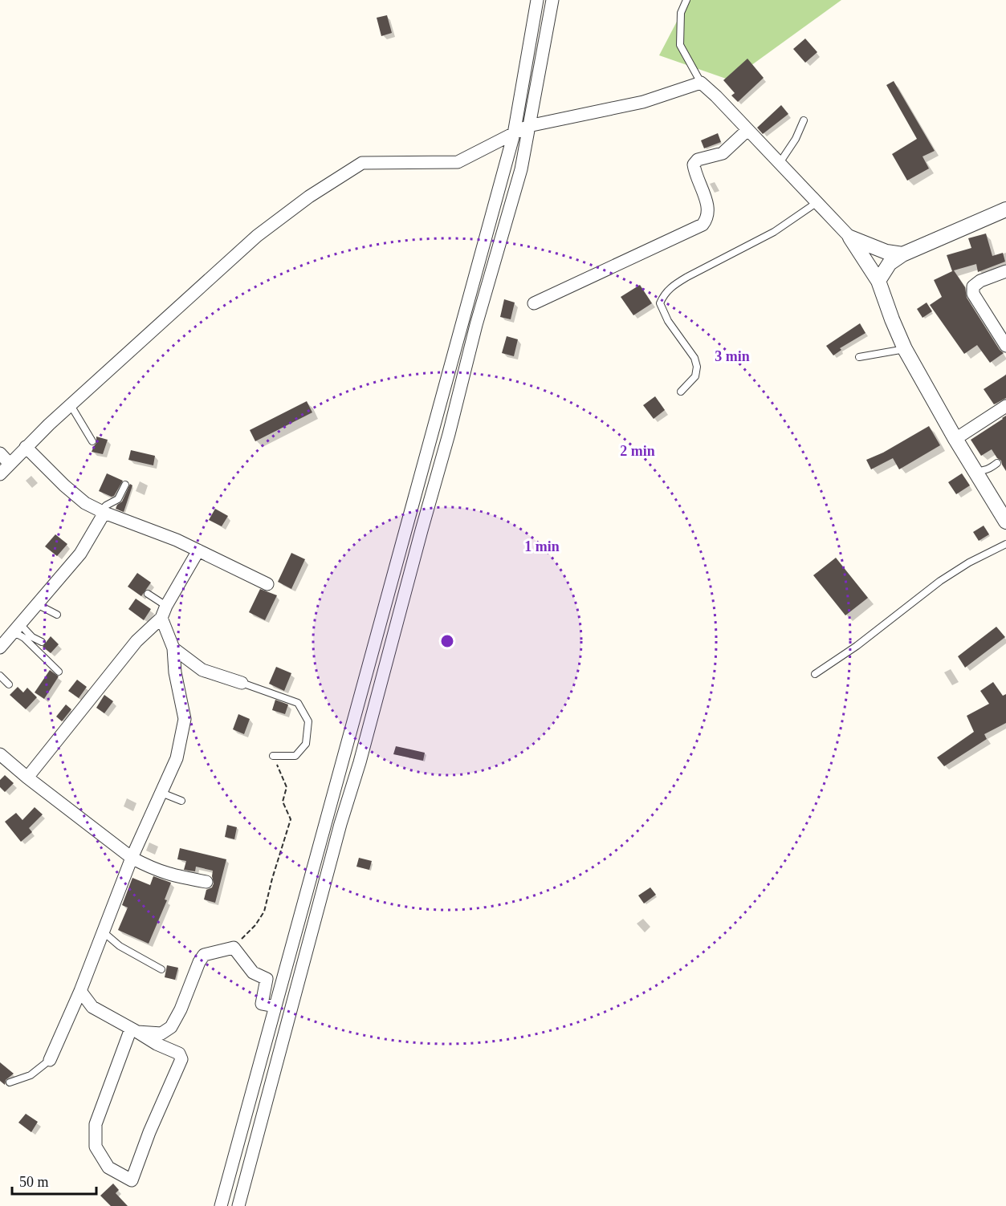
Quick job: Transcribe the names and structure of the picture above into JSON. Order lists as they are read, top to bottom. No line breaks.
{"scale_bar":"50 m","rings":["3 min","2 min","1 min"]}
